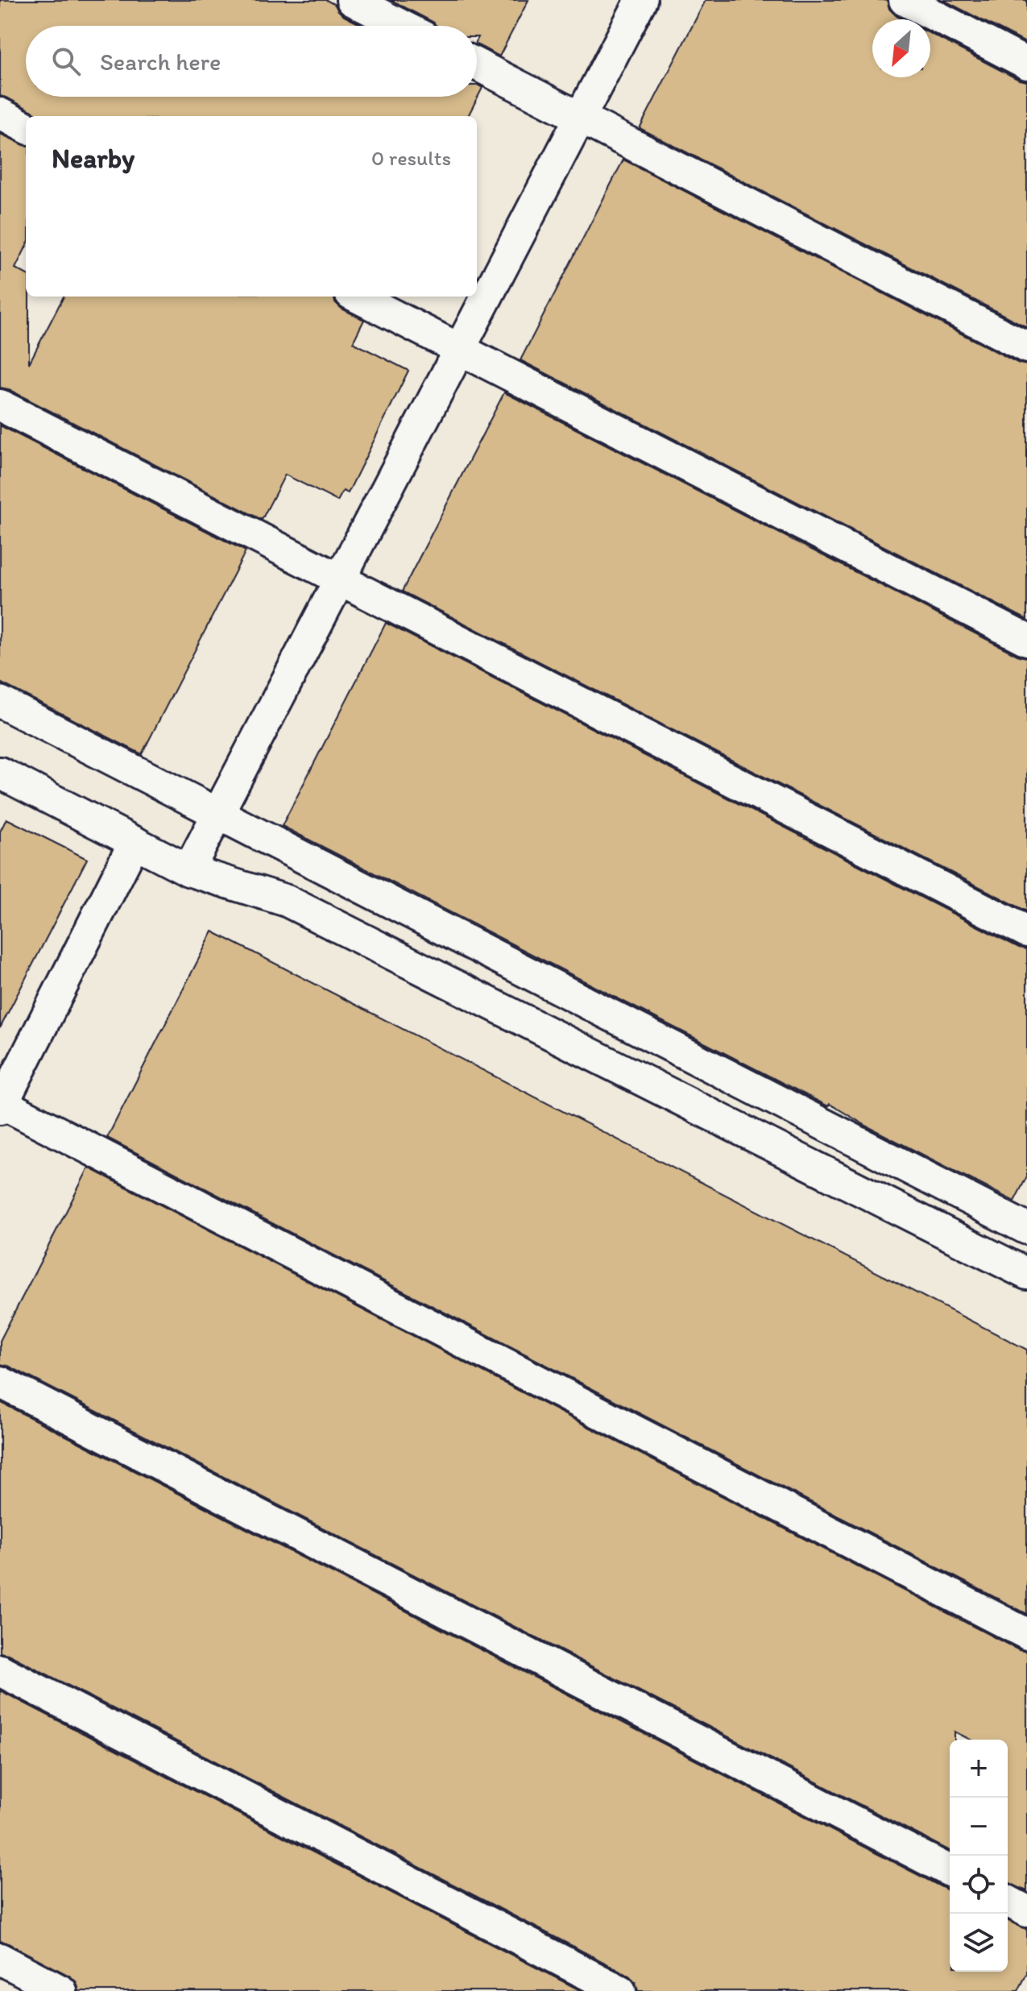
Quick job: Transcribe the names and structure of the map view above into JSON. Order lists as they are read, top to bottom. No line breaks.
{"north":"bottom left","page":{"search":"Search here","heading":["Nearby","0 results"],"map_buttons":["+","−"]}}
